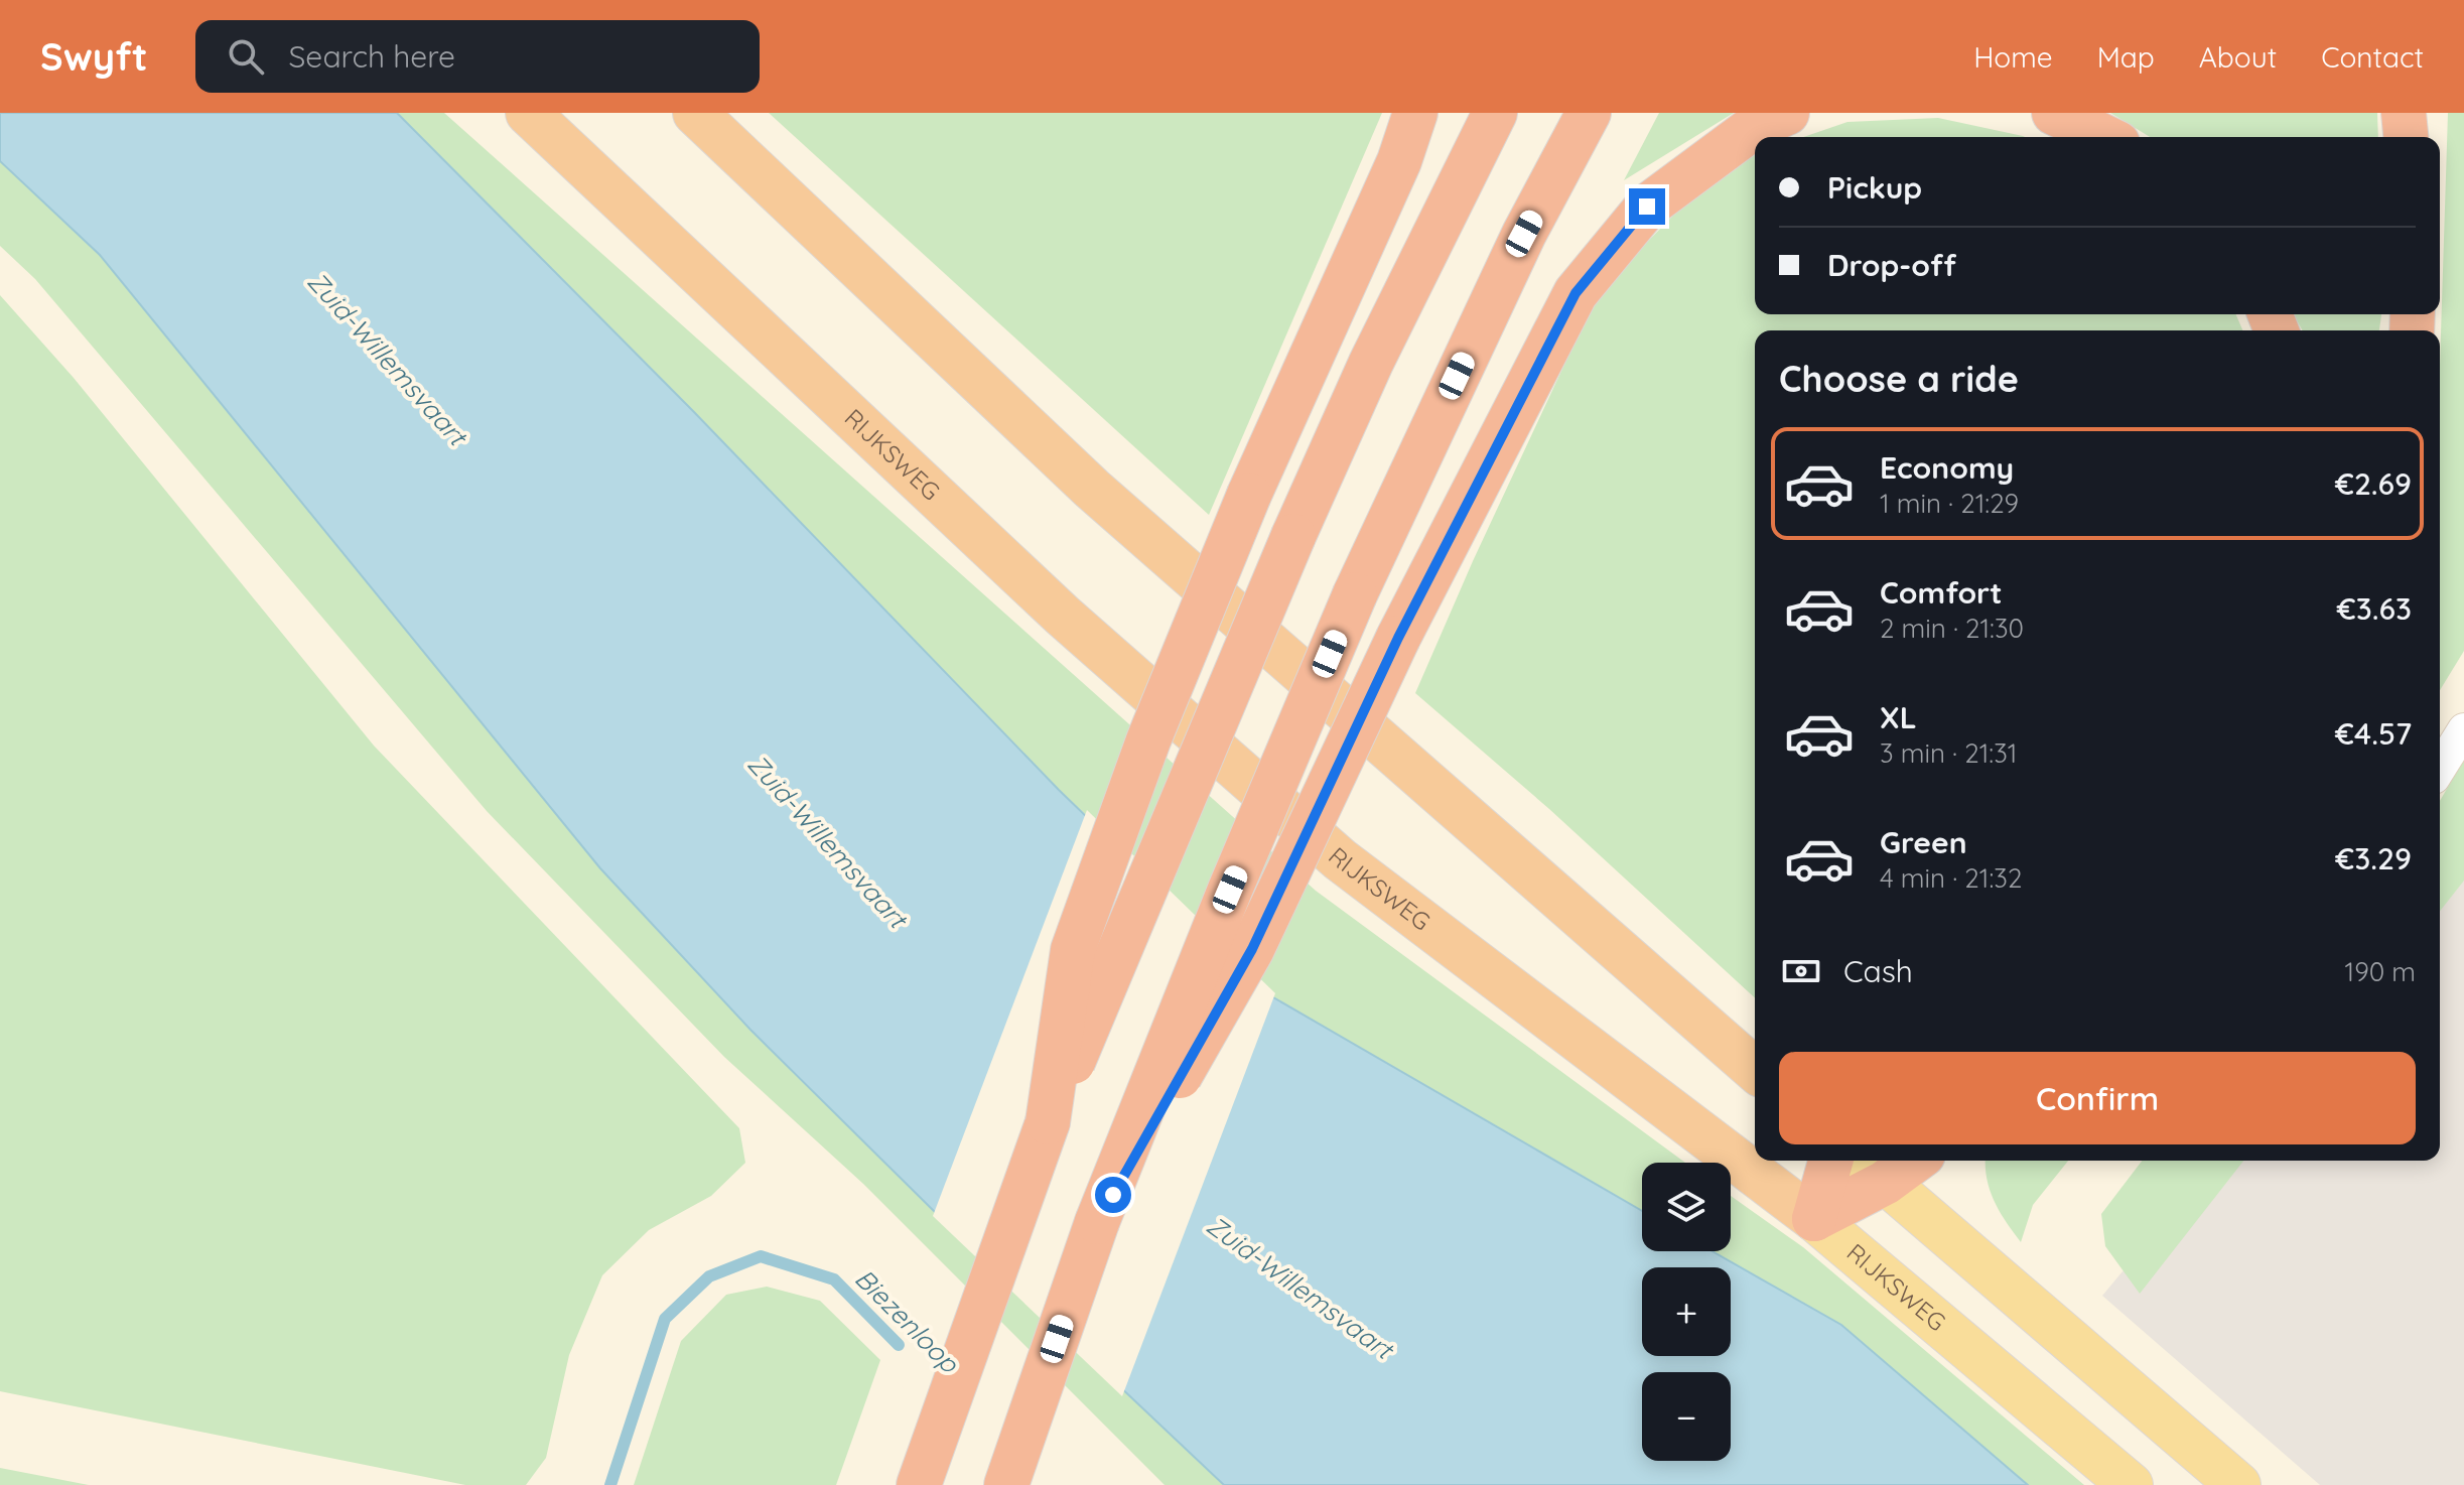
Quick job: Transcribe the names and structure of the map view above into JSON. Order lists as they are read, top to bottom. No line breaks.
{"streets":{"highway":["RIJKSWEG"]},"water":["Zuid-Willemsvaart","Biezenloop"],"page":{"header":"Swyft","search":"Search here","nav":["Home","Map","About","Contact"],"banner":["Pickup","Drop-off"],"heading":"Choose a ride","list":[{"name":"Economy","note":"1 min · 21:29","value":"€2.69"},{"name":"Comfort","note":"2 min · 21:30","value":"€3.63"},{"name":"XL","note":"3 min · 21:31","value":"€4.57"},{"name":"Green","note":"4 min · 21:32","value":"€3.29"}],"pay":["Cash","190 m"],"buttons":"Confirm","map_buttons":["+","−"]}}
